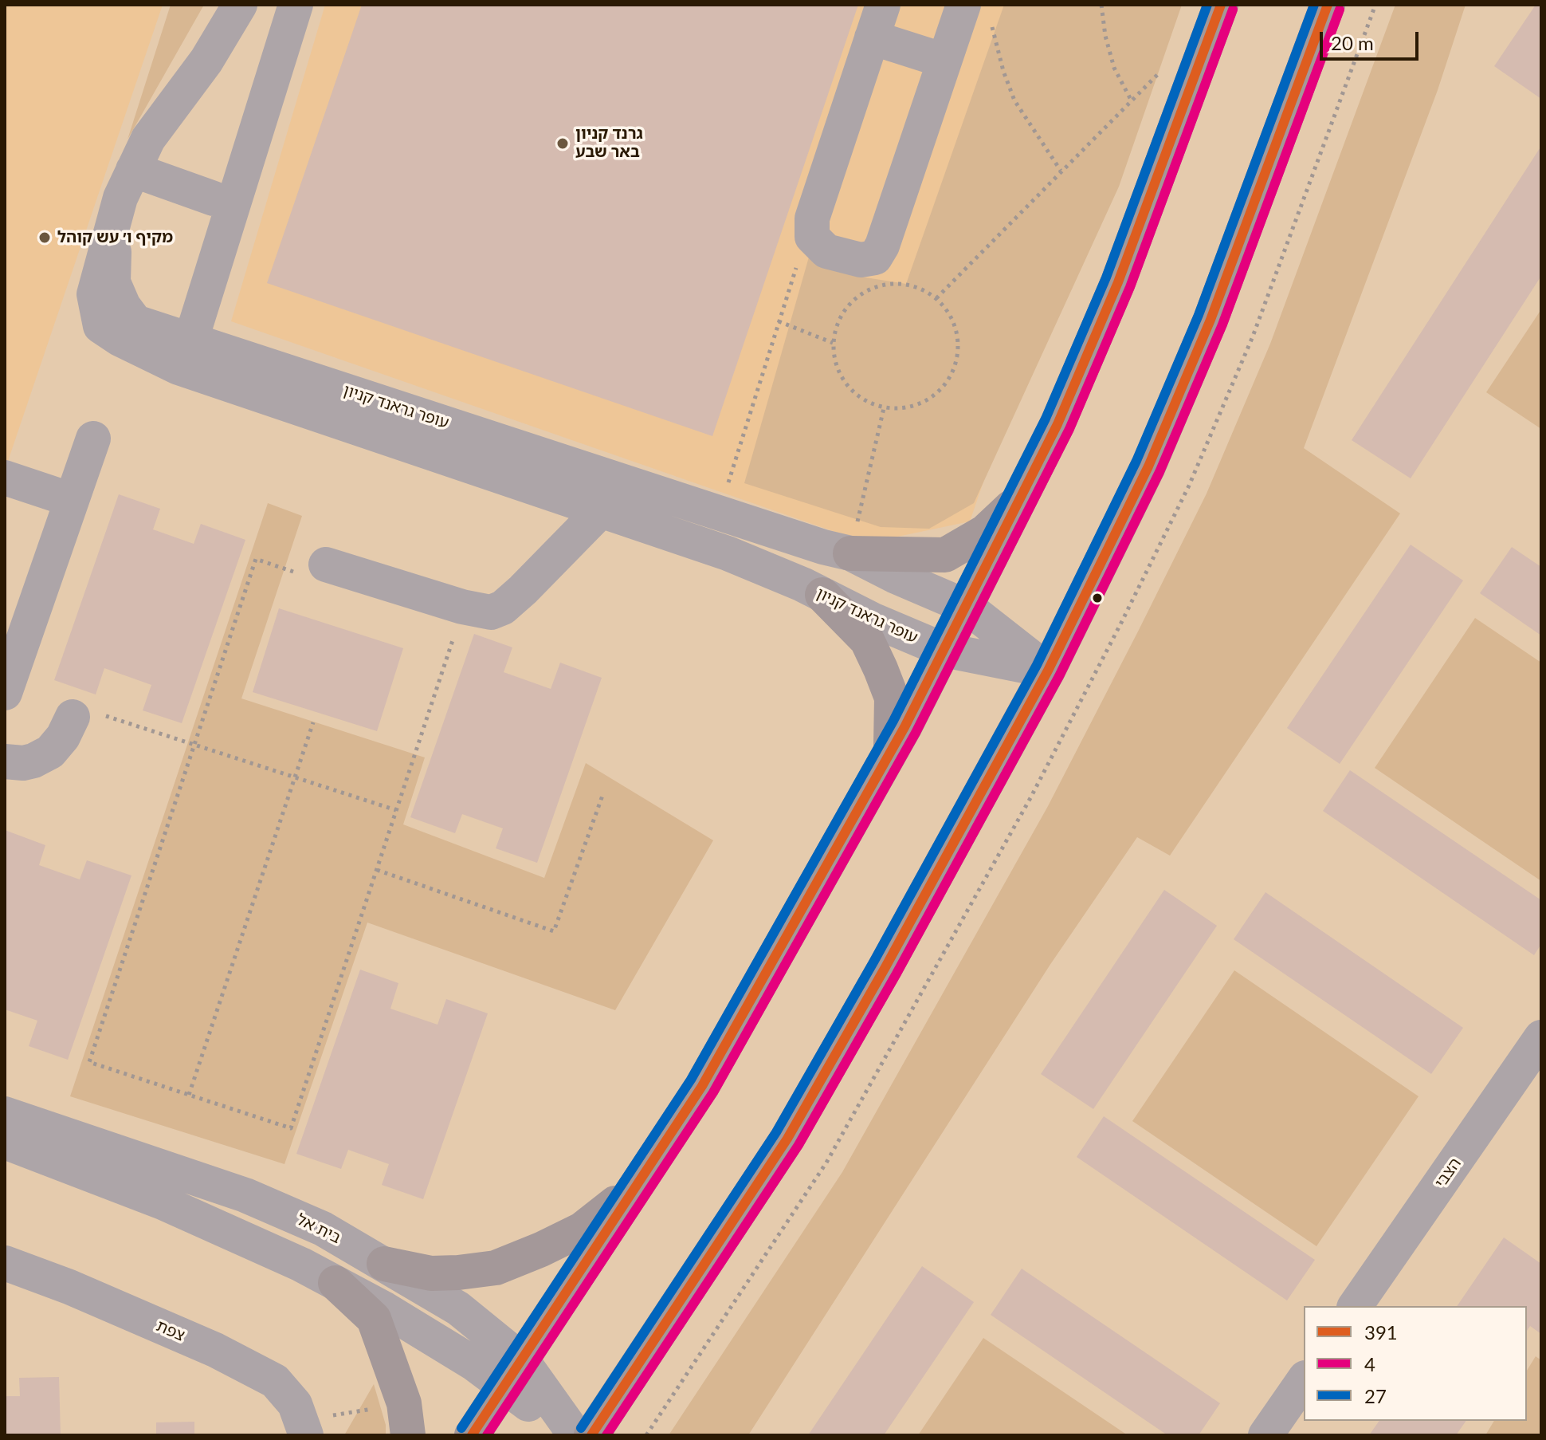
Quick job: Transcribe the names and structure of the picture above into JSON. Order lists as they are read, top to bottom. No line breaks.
{"streets":{"street":["עופר גראנד קניון","הצבי","בית אל","צפת"]},"places":["גרנד קניון באר שבע","מקיף ו׳ עש קוהל"],"lines":["transit line 391","transit line 27","transit line 4"],"legend":["391","4","27"],"scale_bar":"20 m"}
